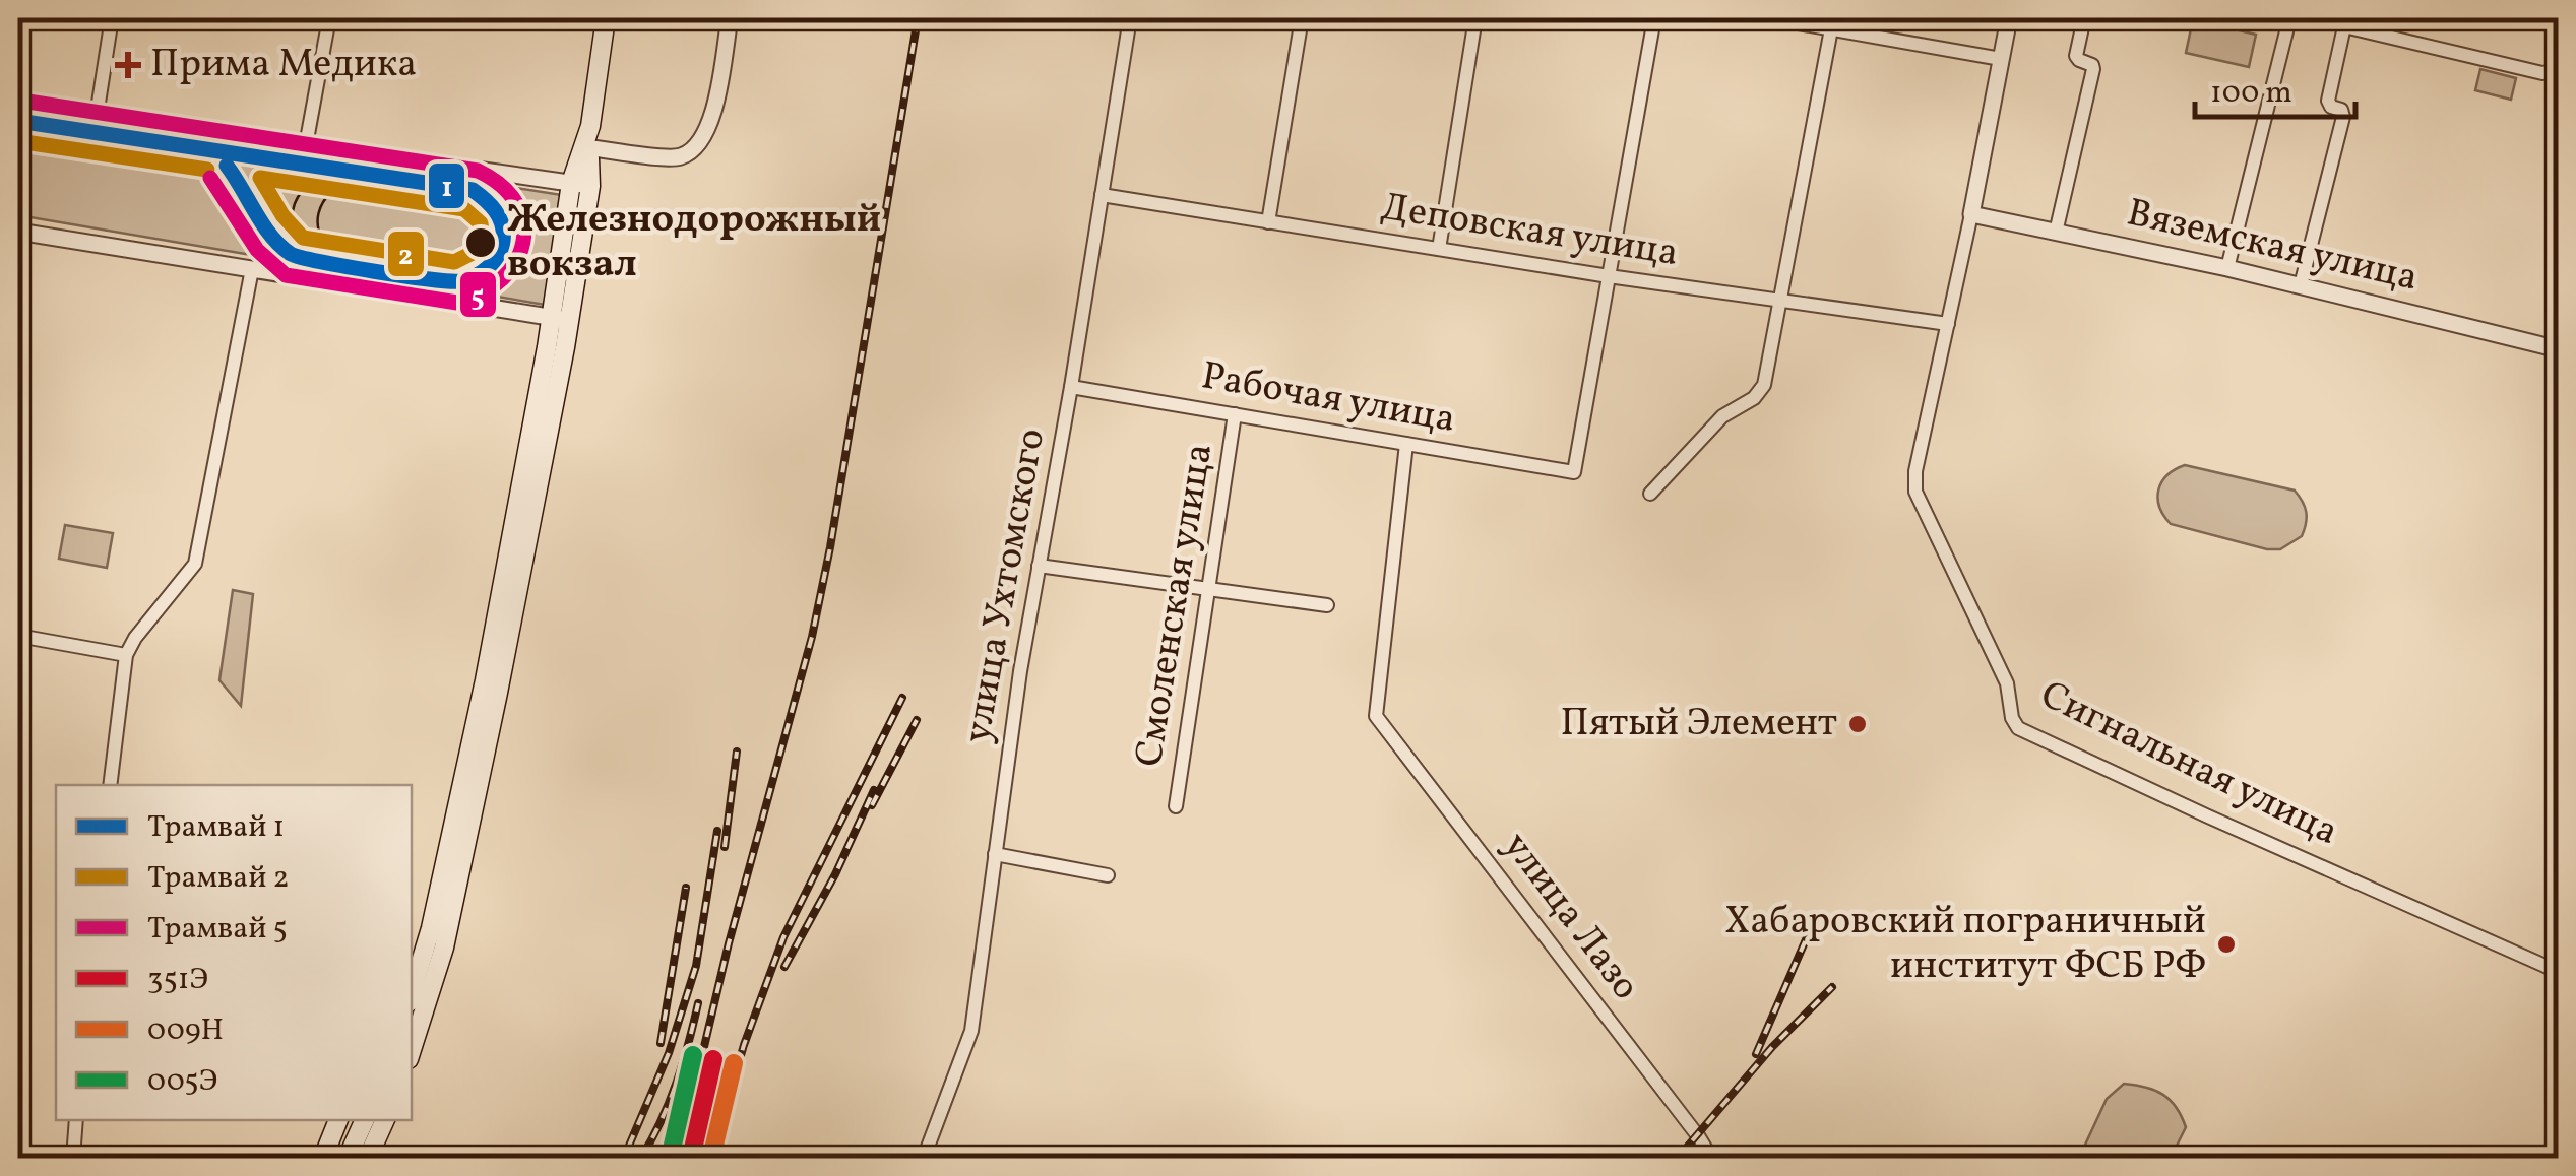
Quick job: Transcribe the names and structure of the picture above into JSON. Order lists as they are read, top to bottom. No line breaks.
{"streets":{"street":["Деповская улица","Вяземская улица","Рабочая улица","улица Ухтомского","Смоленская улица","Сигнальная улица","улица Лазо"]},"crossings":[["Деповская улица","Рабочая улица"],["Деповская улица","улица Ухтомского"],["Деповская улица","Сигнальная улица"],["Вяземская улица","Сигнальная улица"],["Рабочая улица","улица Ухтомского"],["Рабочая улица","Смоленская улица"],["Рабочая улица","улица Лазо"]],"places":{"health":["Прима Медика"],"other":["Железнодорожный вокзал","Пятый Элемент","Хабаровский пограничный институт ФСБ РФ"]},"lines":["tram line 5","tram line 1","tram line 2","transit line 005Э","transit line 351Э","transit line 009Н"],"legend":["Трамвай 1","Трамвай 2","Трамвай 5","351Э","009Н","005Э"],"scale_bar":"100 m"}
